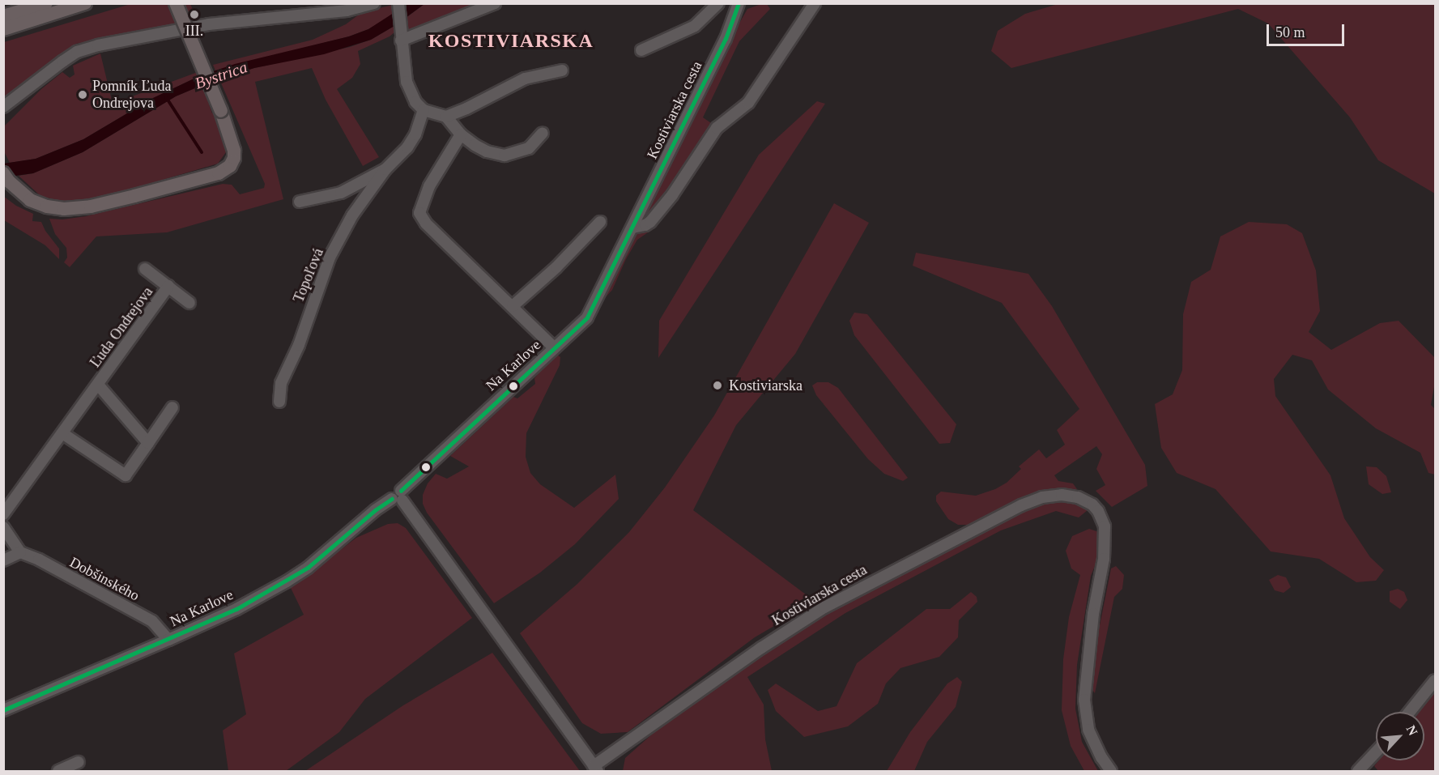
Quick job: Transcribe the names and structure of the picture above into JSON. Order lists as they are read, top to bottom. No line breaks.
{"streets":{"street":["Kostiviarska cesta","Topoľová","Ľuda Ondrejova","Na Karlove","Dobšinského"]},"crossings":[["Kostiviarska cesta","Na Karlove"],["Na Karlove","Dobšinského"]],"districts":["KOSTIVIARSKA"],"water":["Bystrica"],"places":["III.","Pomník Ľuda Ondrejova","Kostiviarska"],"scale_bar":"50 m","north":"top right"}
